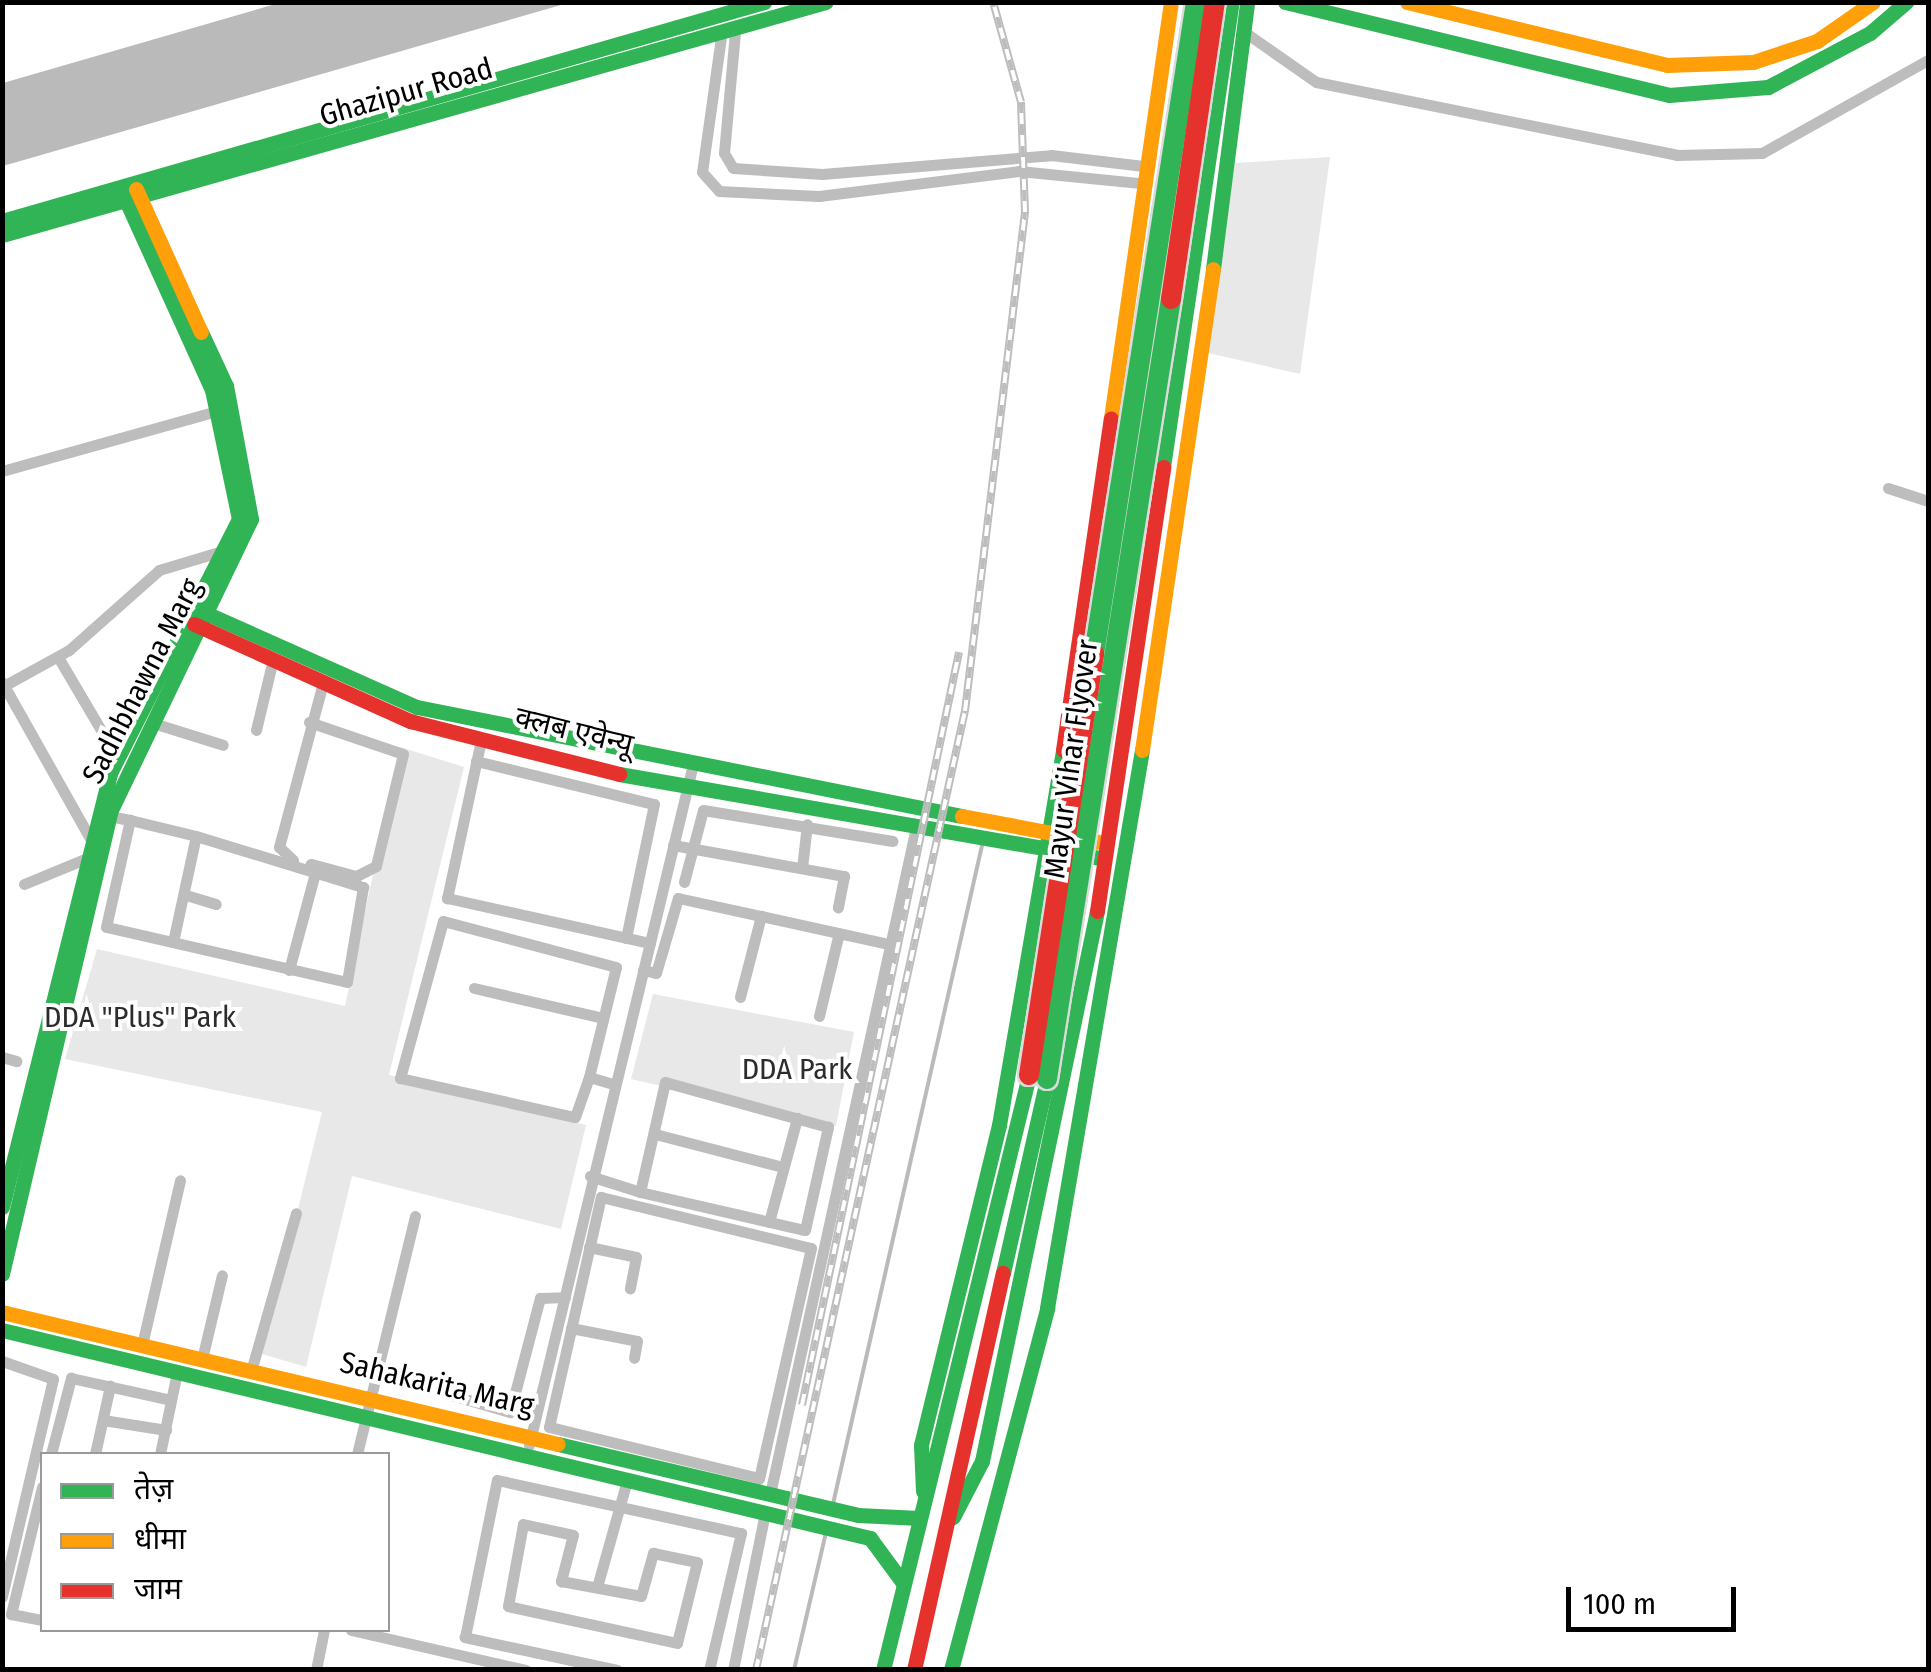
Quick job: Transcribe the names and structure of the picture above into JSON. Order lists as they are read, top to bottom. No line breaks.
{"streets":{"main road":["Ghazipur Road","Sadhbhawna Marg","क्लब एवेन्यू","Mayur Vihar Flyover","Sahakarita Marg"]},"crossings":[["Ghazipur Road","Sadhbhawna Marg"],["Sadhbhawna Marg","क्लब एवेन्यू"]],"parks":["DDA \"Plus\" Park","DDA Park"],"legend":["तेज़","धीमा","जाम"],"scale_bar":"100 m"}
